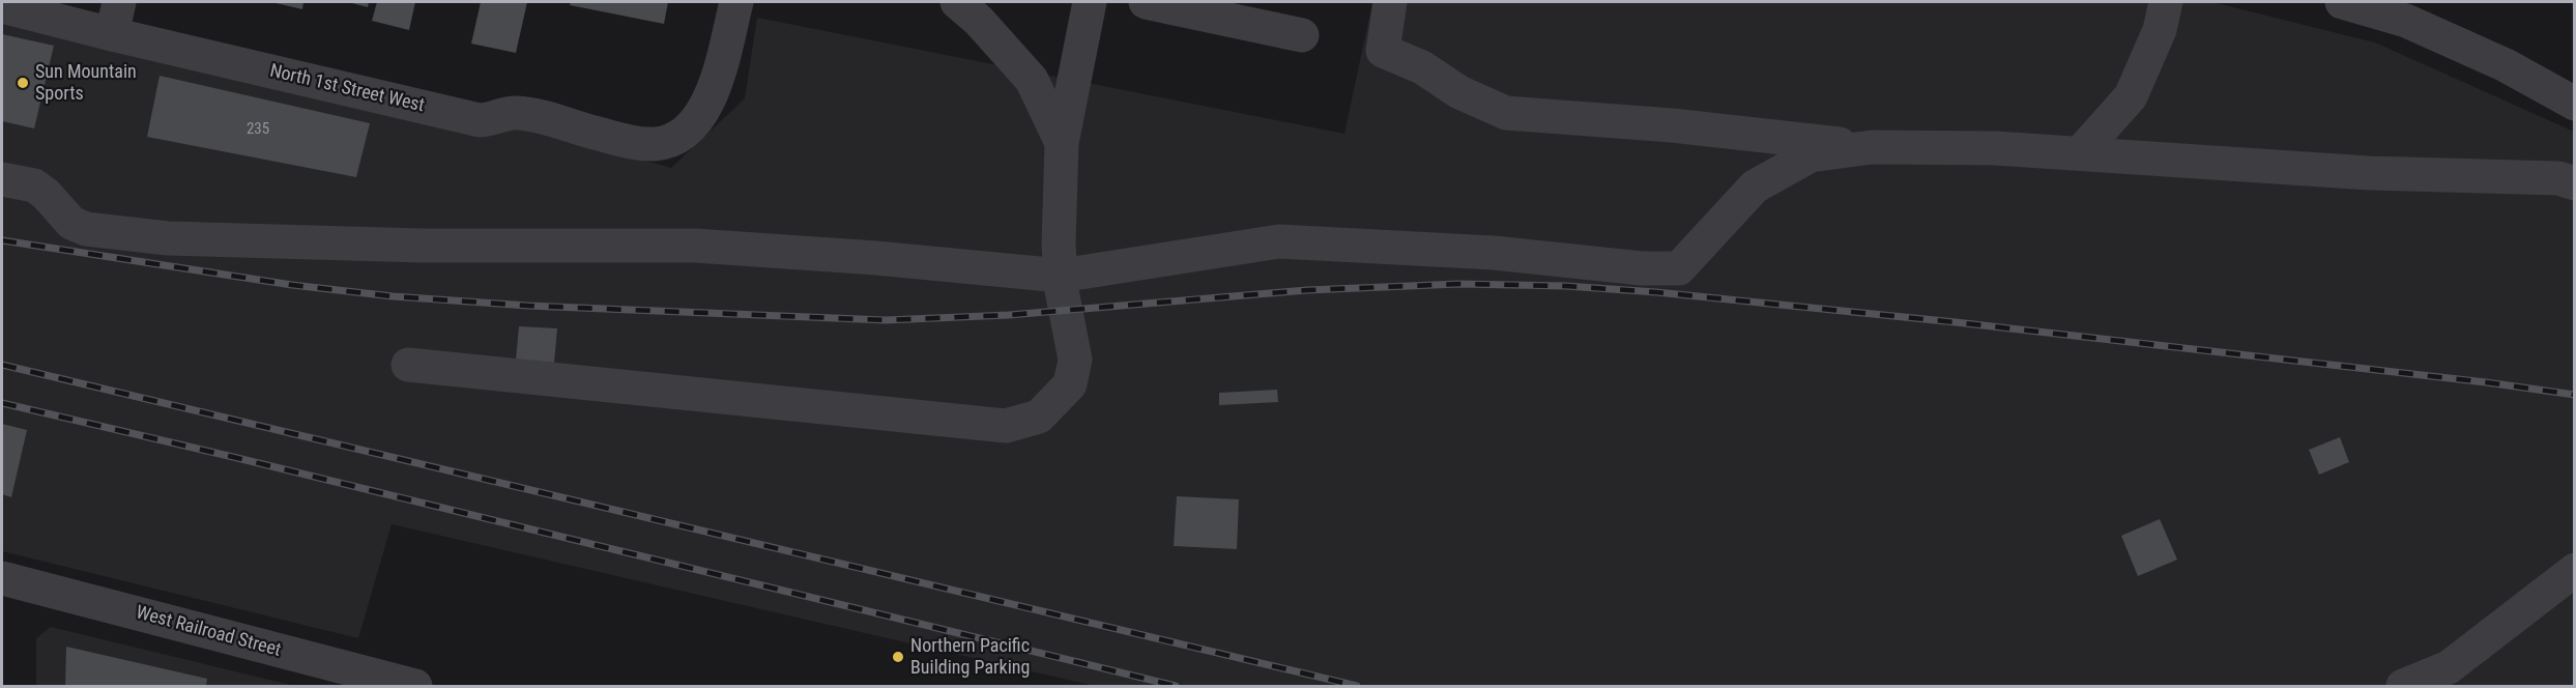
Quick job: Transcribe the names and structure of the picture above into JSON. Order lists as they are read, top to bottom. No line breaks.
{"streets":{"street":["North 1st Street West","West Railroad Street"]},"places":["Sun Mountain Sports","Northern Pacific Building Parking"],"house_numbers":["235"]}
